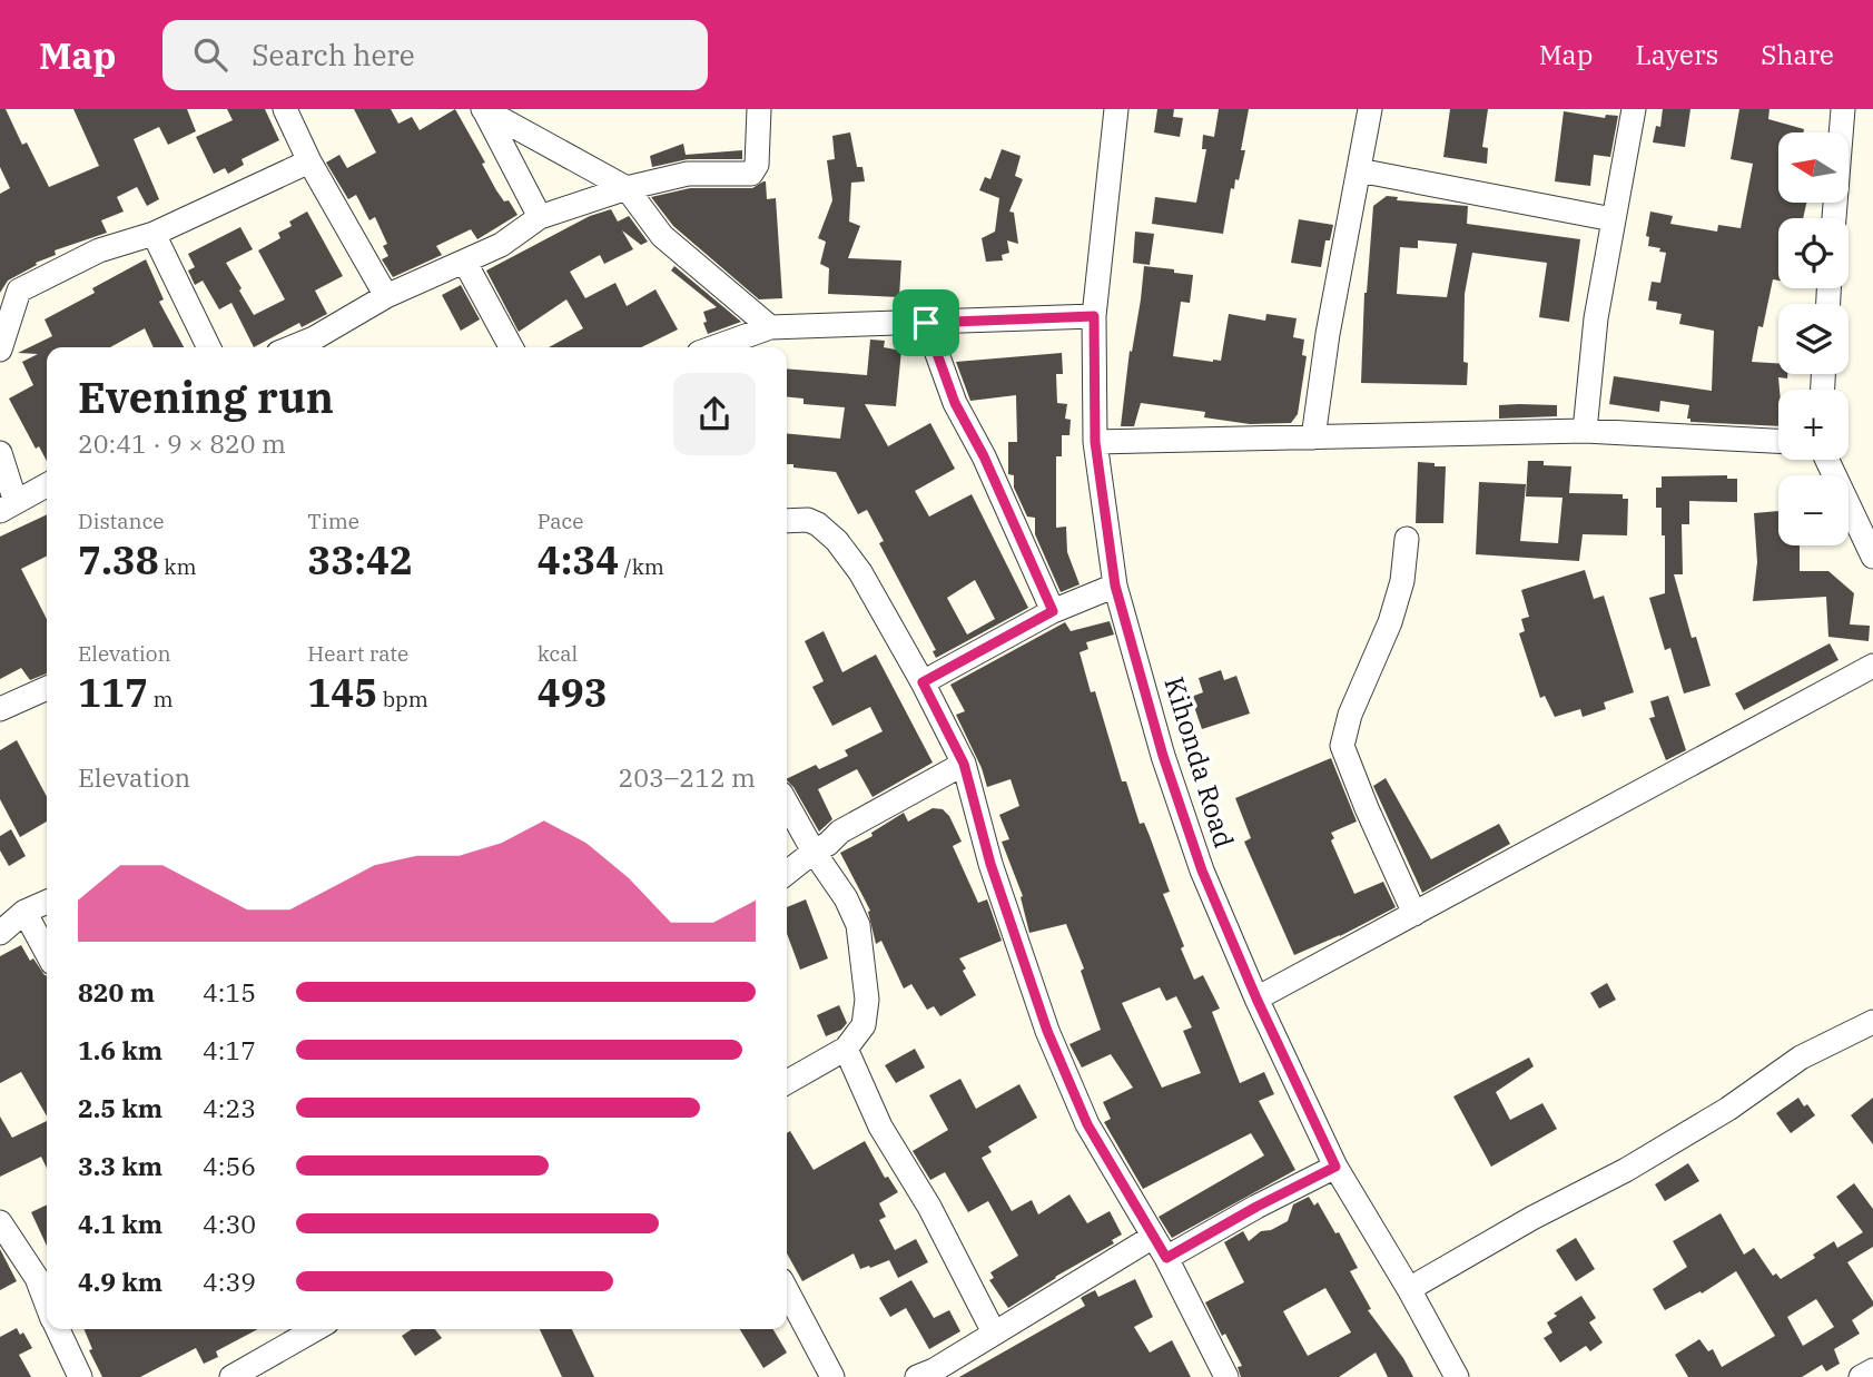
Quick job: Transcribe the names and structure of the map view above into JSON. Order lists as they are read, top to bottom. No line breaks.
{"streets":{"street":["Kihonda Road"]},"north":"left","page":{"header":"Map","search":"Search here","nav":["Map","Layers","Share"],"map_buttons":["+","−"],"heading":["Evening run","20:41 · 9 × 820 m"],"stats":[["Distance","7.38 km"],["Time","33:42"],["Pace","4:34 /km"],["Elevation","117 m"],["Heart rate","145 bpm"],["kcal","493"]],"chart":["Elevation","203–212 m"],"list":[{"name":"820 m","note":"4:15"},{"name":"1.6 km","note":"4:17"},{"name":"2.5 km","note":"4:23"},{"name":"3.3 km","note":"4:56"},{"name":"4.1 km","note":"4:30"},{"name":"4.9 km","note":"4:39"}]}}
